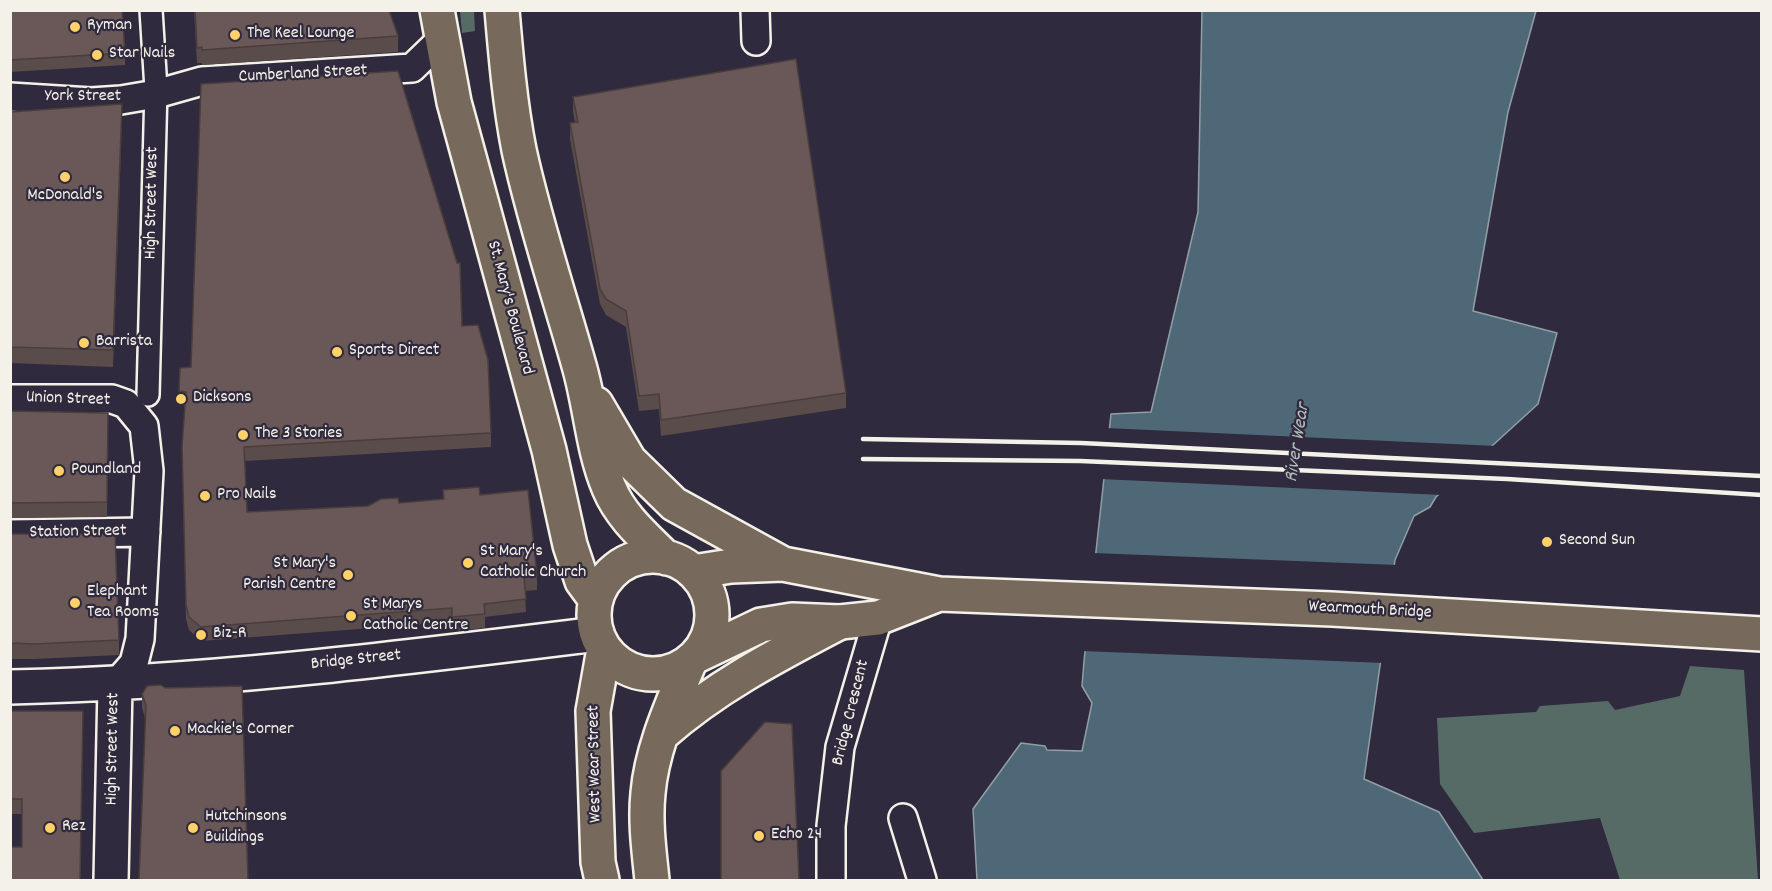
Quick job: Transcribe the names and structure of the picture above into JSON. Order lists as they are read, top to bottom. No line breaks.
{"streets":{"main road":["St. Mary's Boulevard","Wearmouth Bridge","West Wear Street"],"street":["Cumberland Street","York Street","High Street West","Union Street","Station Street","Bridge Street","Bridge Crescent"]},"crossings":[["Cumberland Street","York Street"],["Cumberland Street","High Street West"],["Cumberland Street","St. Mary's Boulevard"],["York Street","High Street West"],["High Street West","Union Street"],["High Street West","Station Street"],["High Street West","Bridge Street"],["St. Mary's Boulevard","Bridge Street"],["St. Mary's Boulevard","West Wear Street"],["Bridge Street","West Wear Street"]],"water":["River Wear"],"places":["Ryman","The Keel Lounge","Star Nails","McDonald's","Barrista","Sports Direct","Dicksons","The 3 Stories","Poundland","Pro Nails","Second Sun","St Mary's Catholic Church","St Mary's Parish Centre","Elephant Tea Rooms","St Marys Catholic Centre","Biz-R","Mackie's Corner","Rez","Hutchinsons Buildings","Echo 24"]}
